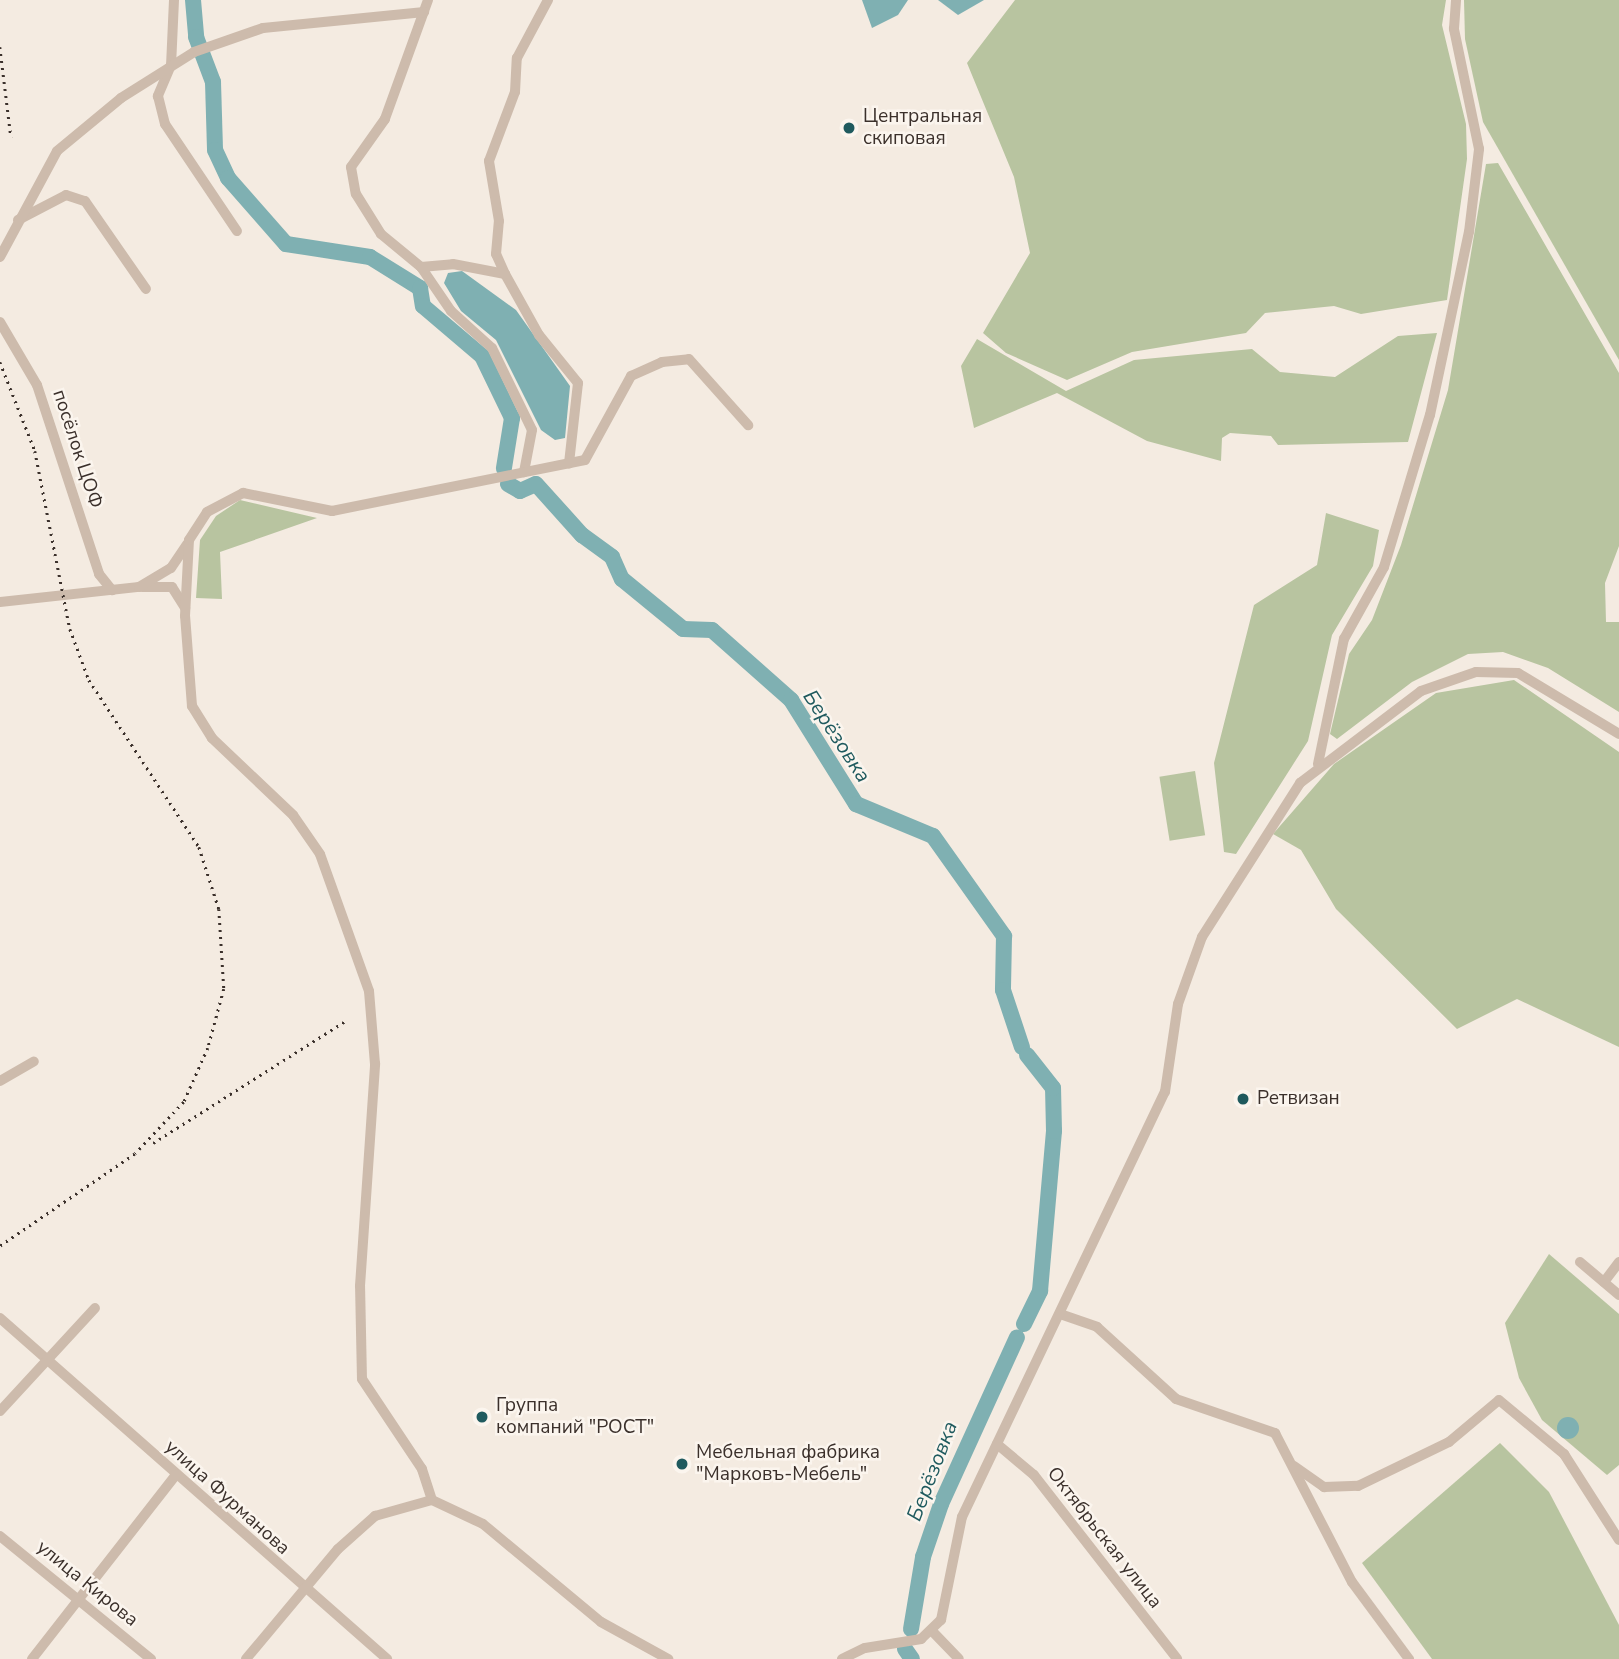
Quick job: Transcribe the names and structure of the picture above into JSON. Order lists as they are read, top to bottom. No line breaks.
{"streets":{"street":["посёлок ЦОФ","улица Фурманова","Октябрьская улица","улица Кирова"]},"water":["Берёзовка"],"places":["Центральная скиповая","Ретвизан","Группа компаний \"РОСТ\"","Мебельная фабрика \"Марковъ-Мебель\""]}
